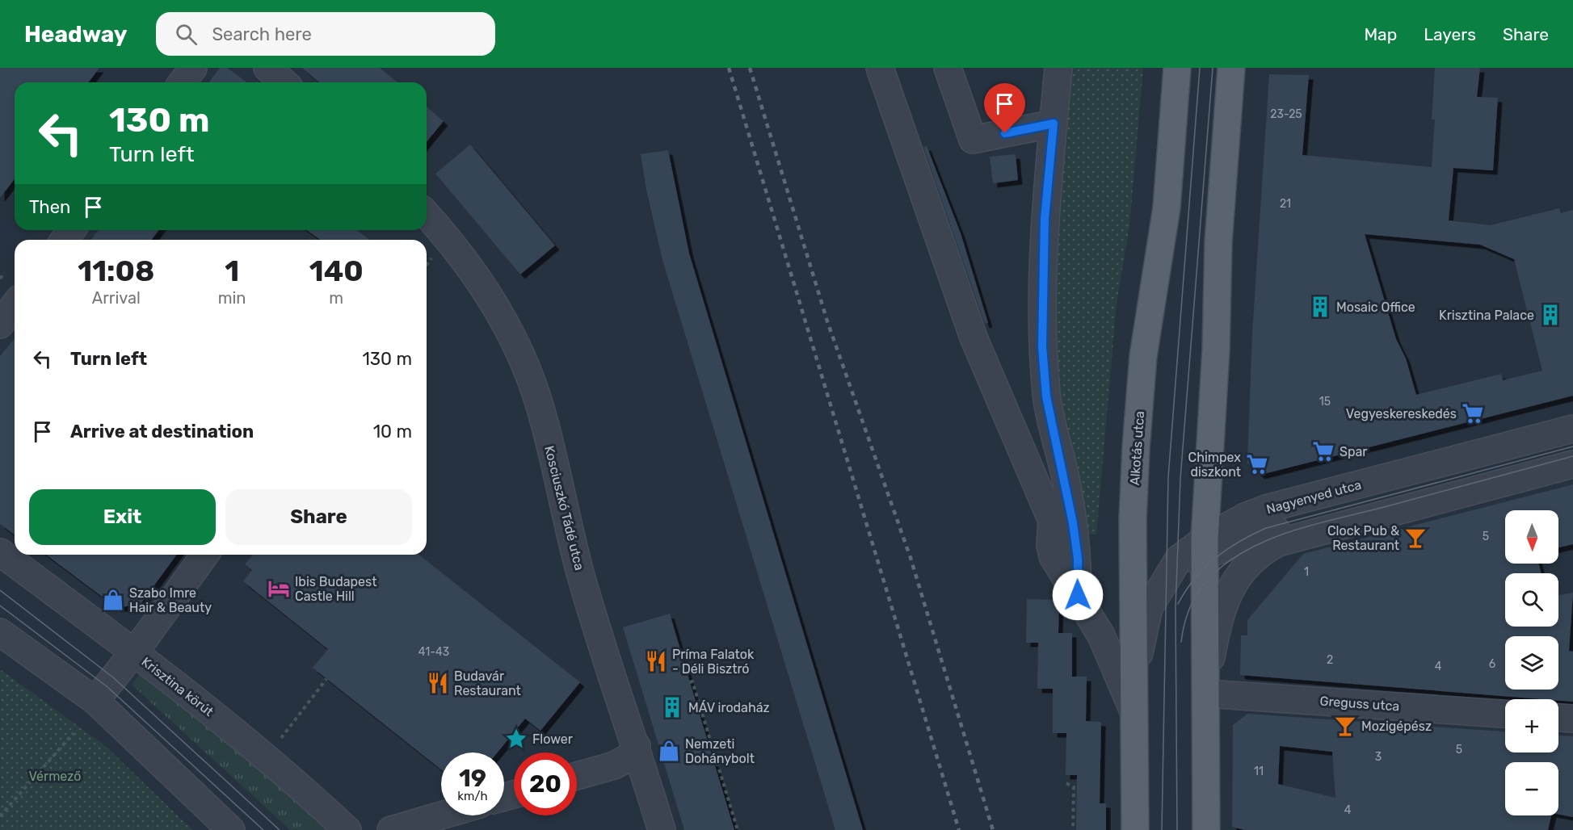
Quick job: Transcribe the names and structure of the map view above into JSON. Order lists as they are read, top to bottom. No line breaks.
{"streets":{"main road":["Alkotás utca"],"street":["Nagyenyed utca","Kosciuszkó Tádé utca","Krisztina körút","Greguss utca"]},"crossings":[["Alkotás utca","Nagyenyed utca"]],"parks":["Vérmező"],"places":{"building":["Mosaic Office","Krisztina Palace","MÁV irodaház"],"supermarket":["Vegyeskereskedés","Spar","Chimpex diszkont"],"bar":["Clock Pub & Restaurant","Mozigépész"],"hotel":["Ibis Budapest Castle Hill"],"shop":["Szabo Imre Hair & Beauty","Nemzeti Dohánybolt"],"restaurant":["Príma Falatok - Déli Bisztró","Budavár Restaurant"],"place":["Flower"]},"house_numbers":["23-25","21","15","5","1","41-43","2","6","4","5","3","11","4"],"north":"bottom","page":{"header":"Headway","search":"Search here","nav":["Map","Layers","Share"],"turn":["130 m","Turn left"],"then":"Then","eta":["11:08","Arrival","1","min","140","m"],"list":[{"name":"Turn left","value":"130 m"},{"name":"Arrive at destination","value":"10 m"}],"buttons":["Exit","Share"],"map_buttons":["+","−"],"speed":"19 km/h","limit":"20"}}
